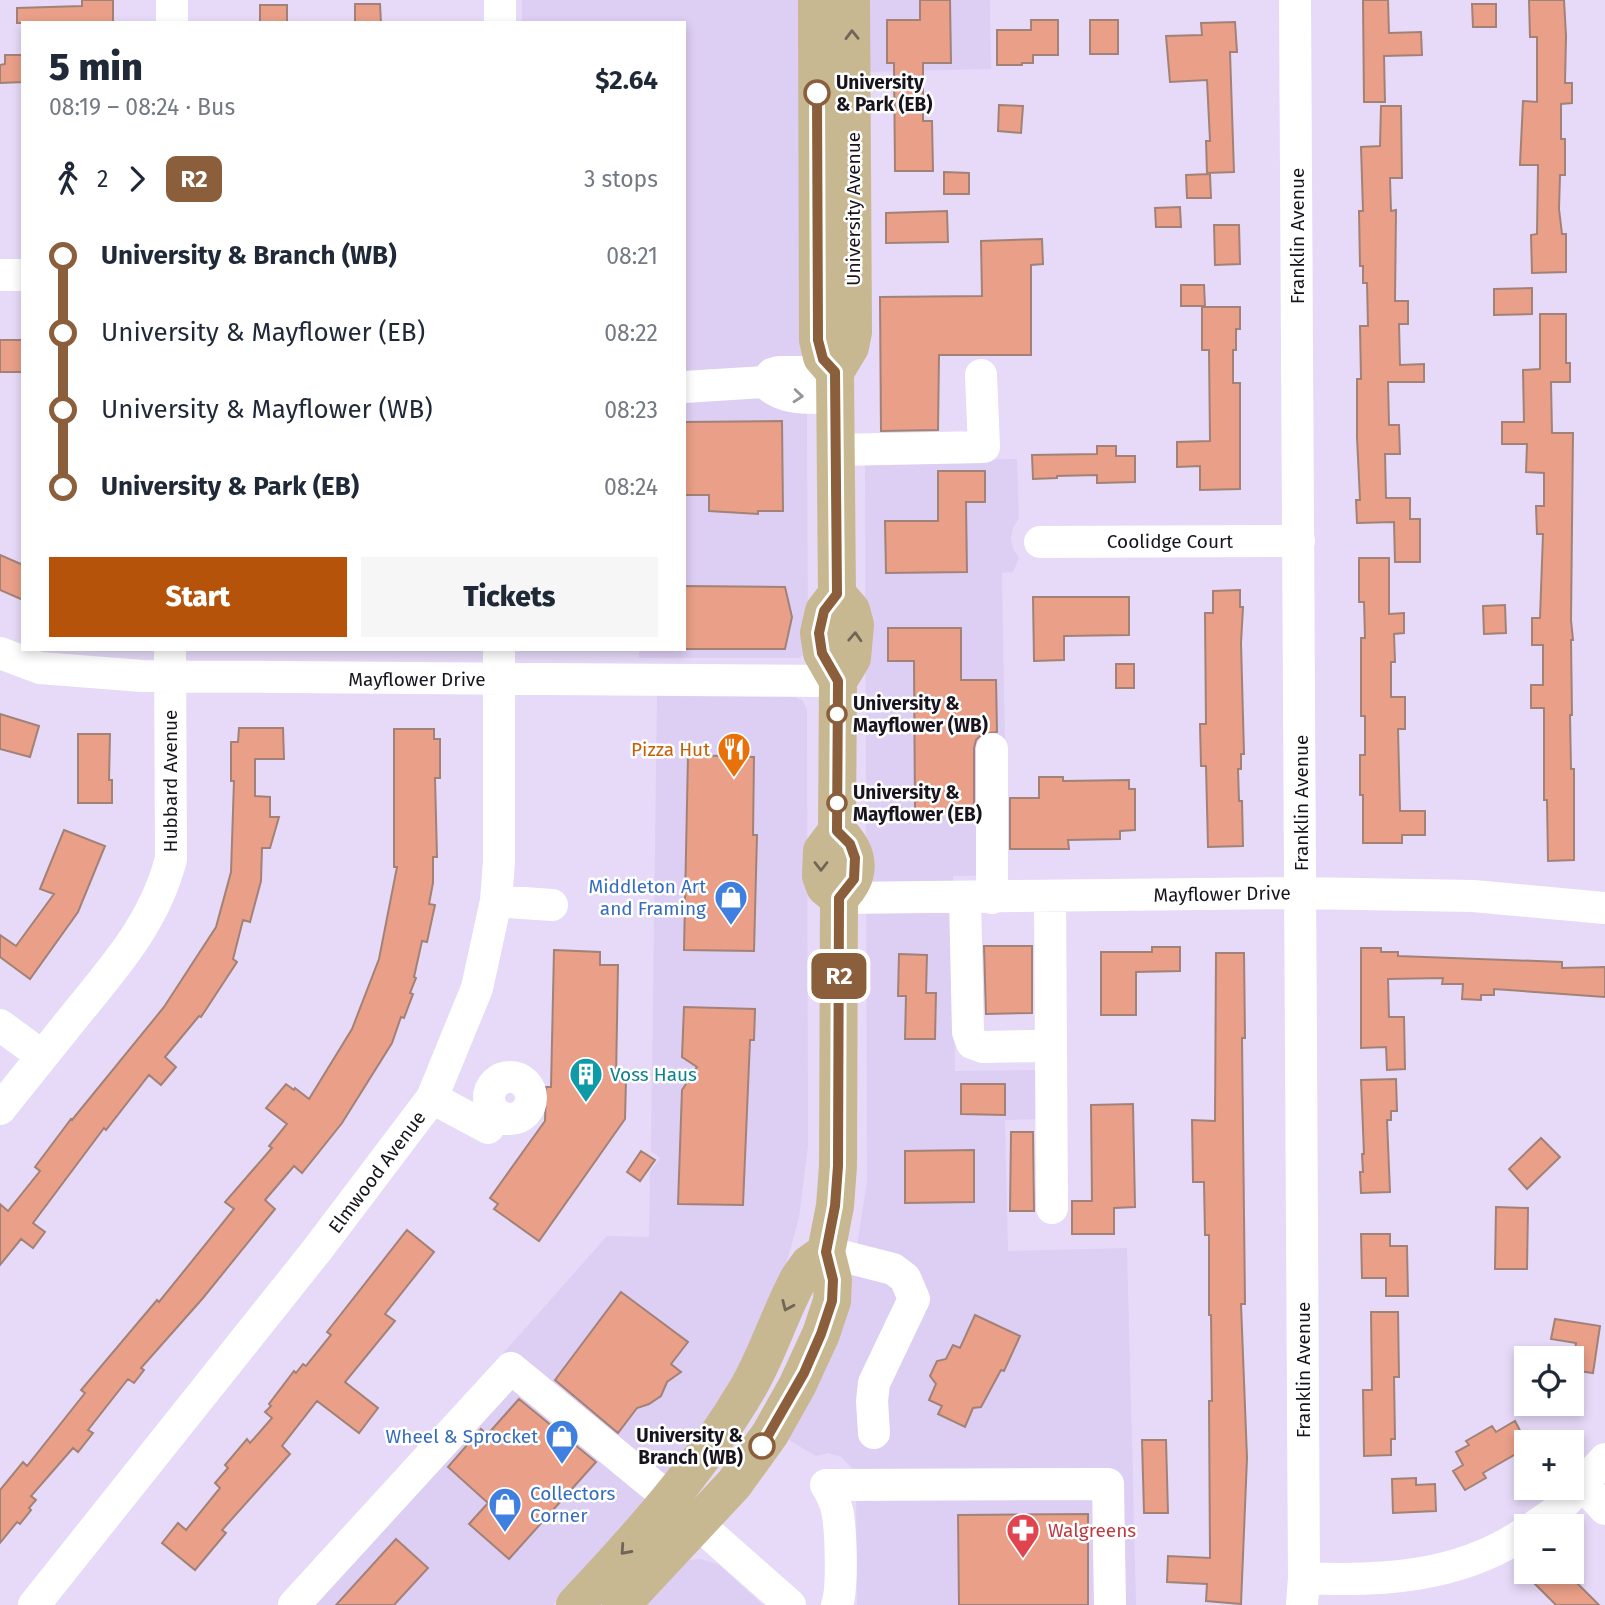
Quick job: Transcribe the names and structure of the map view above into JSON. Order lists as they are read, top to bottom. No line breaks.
{"streets":{"main road":["University Avenue"],"street":["Franklin Avenue","Coolidge Court","Mayflower Drive","Hubbard Avenue","Elmwood Avenue"]},"crossings":[["University Avenue","Mayflower Drive"],["Franklin Avenue","Coolidge Court"],["Franklin Avenue","Mayflower Drive"],["Mayflower Drive","Hubbard Avenue"],["Mayflower Drive","Elmwood Avenue"]],"places":{"other":["University & Park (EB)","University & Mayflower (WB)","University & Mayflower (EB)","University & Branch (WB)"],"restaurant":["Pizza Hut"],"shop":["Middleton Art and Framing","Wheel & Sprocket","Collectors Corner"],"building":["Voss Haus"],"pharmacy":["Walgreens"]},"lines":["bus line R2"],"page":{"on_map":"R2","heading":["5 min","08:19 – 08:24 · Bus","$2.64"],"legs":["2","R2","3 stops"],"list":[{"name":"University & Branch (WB)","value":"08:21"},{"name":"University & Mayflower (EB)","value":"08:22"},{"name":"University & Mayflower (WB)","value":"08:23"},{"name":"University & Park (EB)","value":"08:24"}],"buttons":["Start","Tickets"],"map_buttons":["+","−"]}}
